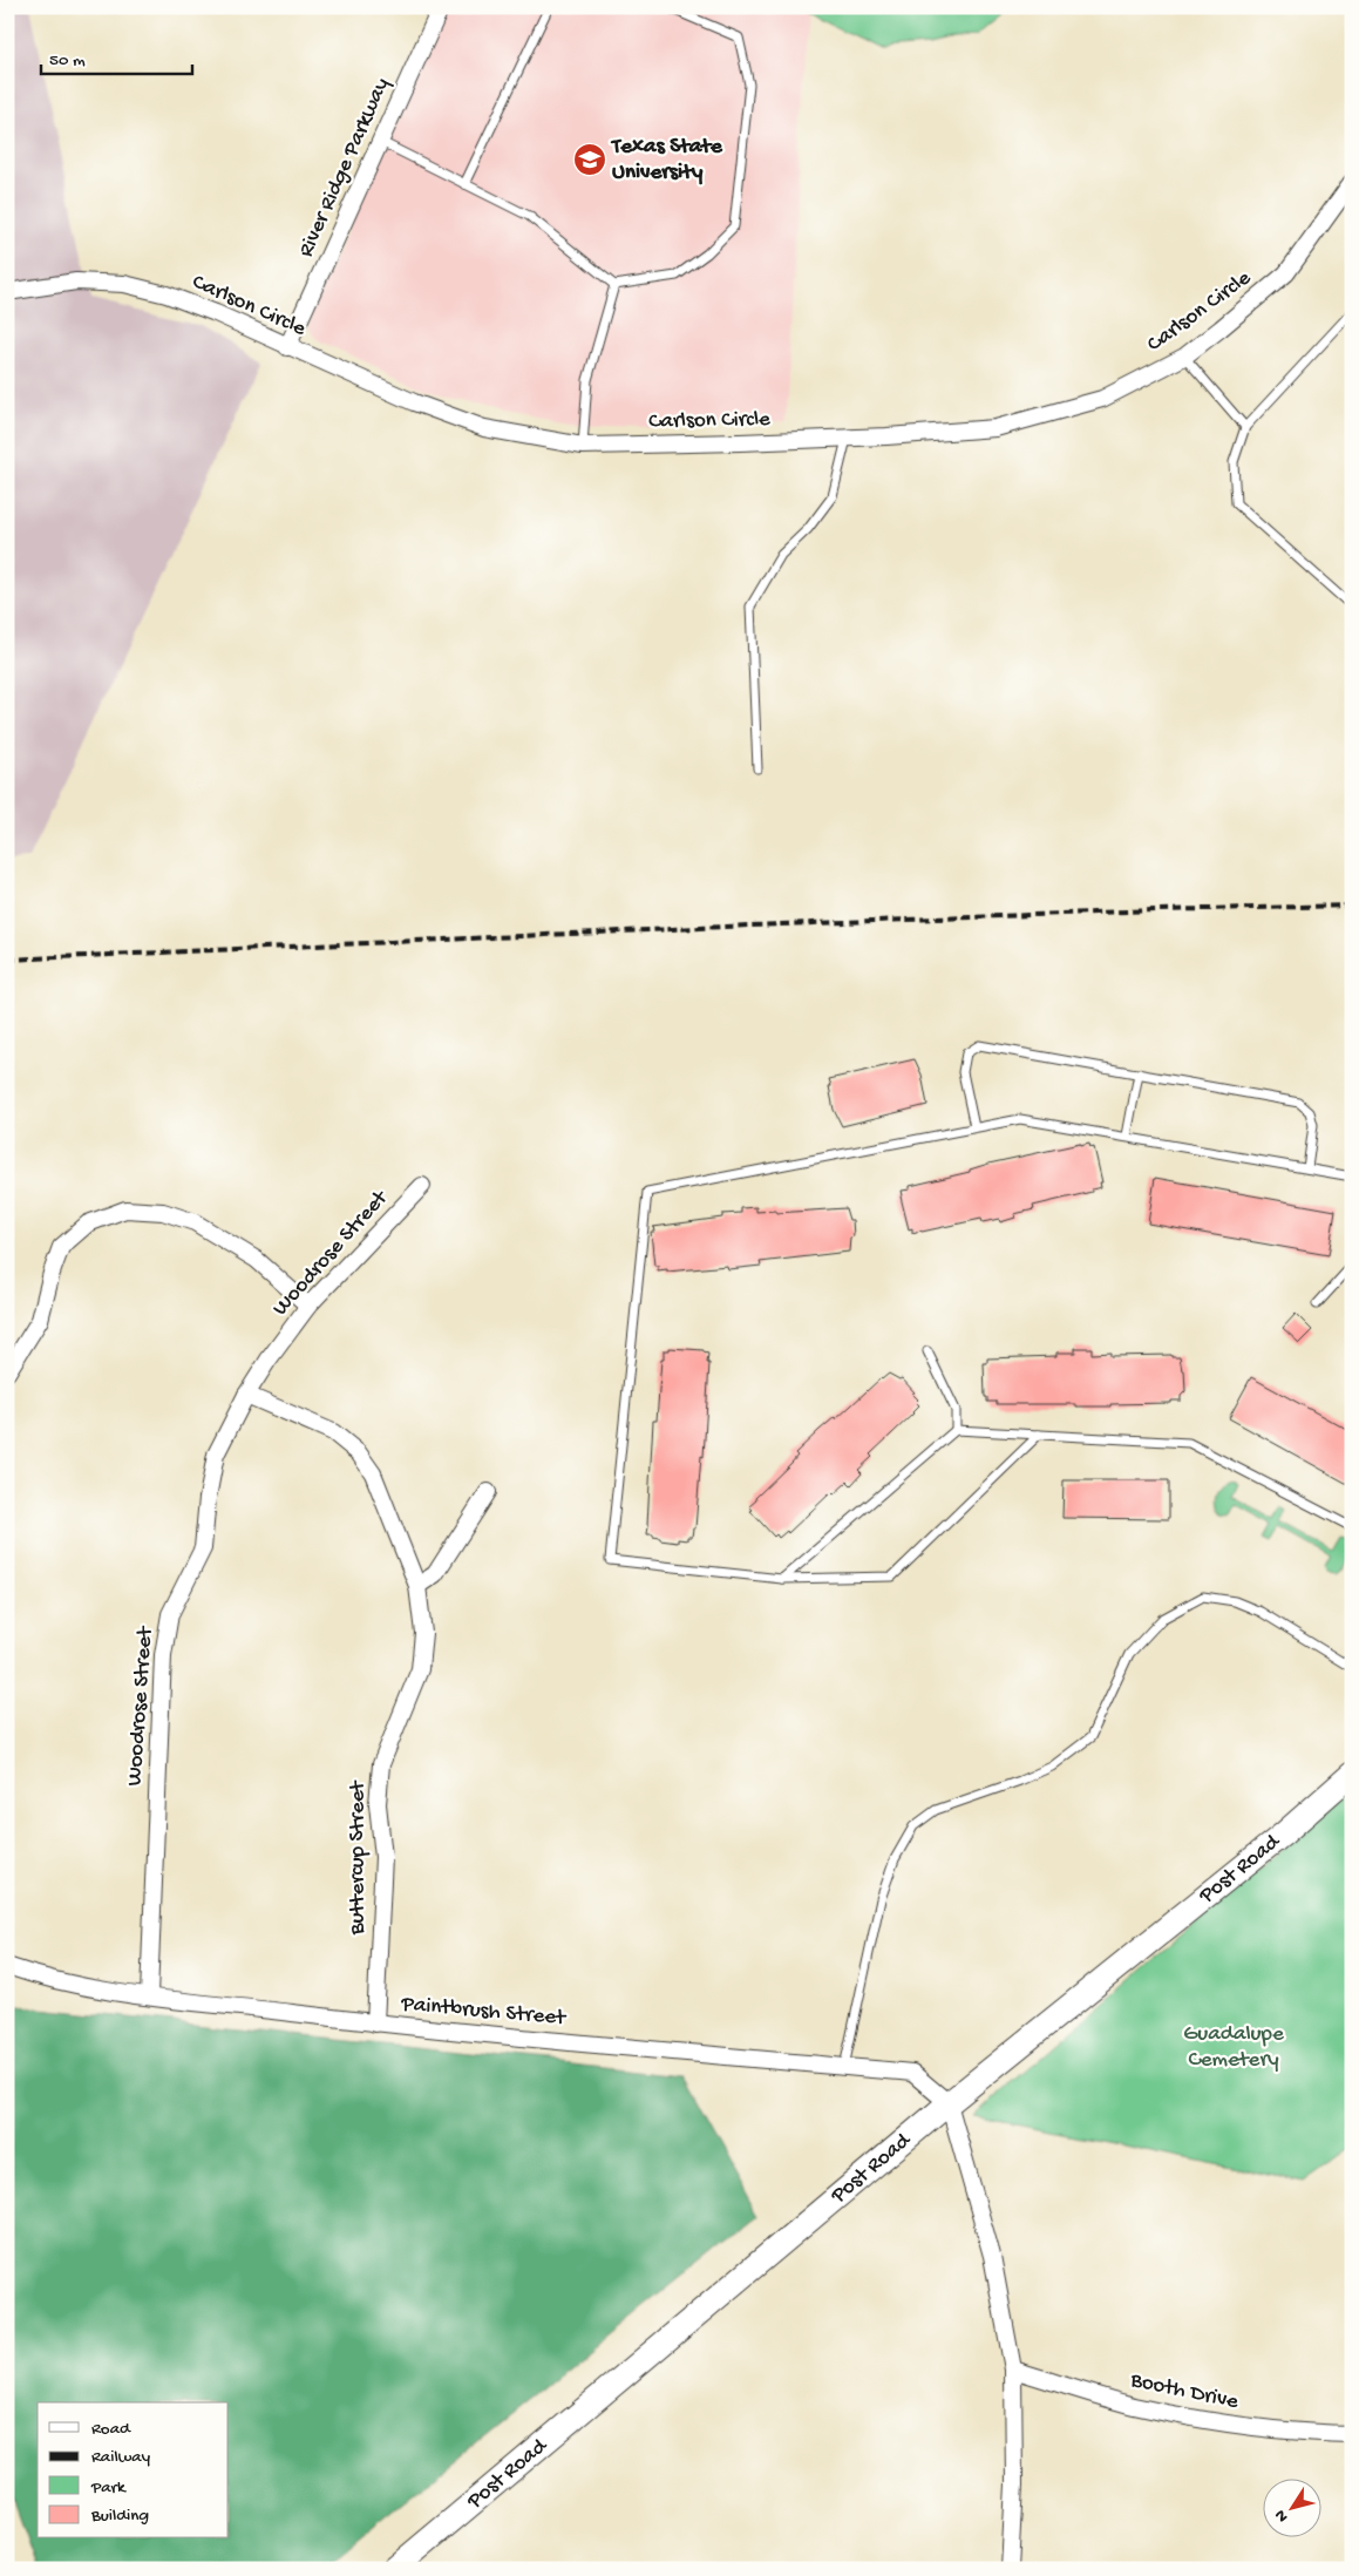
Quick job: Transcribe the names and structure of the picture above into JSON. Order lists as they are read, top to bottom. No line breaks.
{"streets":{"street":["River Ridge Parkway","Carlson Circle","Woodrose Street","Buttercup Street","Post Road","Paintbrush Street","Booth Drive"]},"crossings":[["River Ridge Parkway","Carlson Circle"],["Woodrose Street","Buttercup Street"],["Woodrose Street","Paintbrush Street"],["Buttercup Street","Paintbrush Street"],["Post Road","Paintbrush Street"]],"parks":["Guadalupe Cemetery"],"places":{"school or university":["Texas State University"]},"legend":["Road","Railway","Park","Building"],"scale_bar":"50 m","north":"bottom left"}
